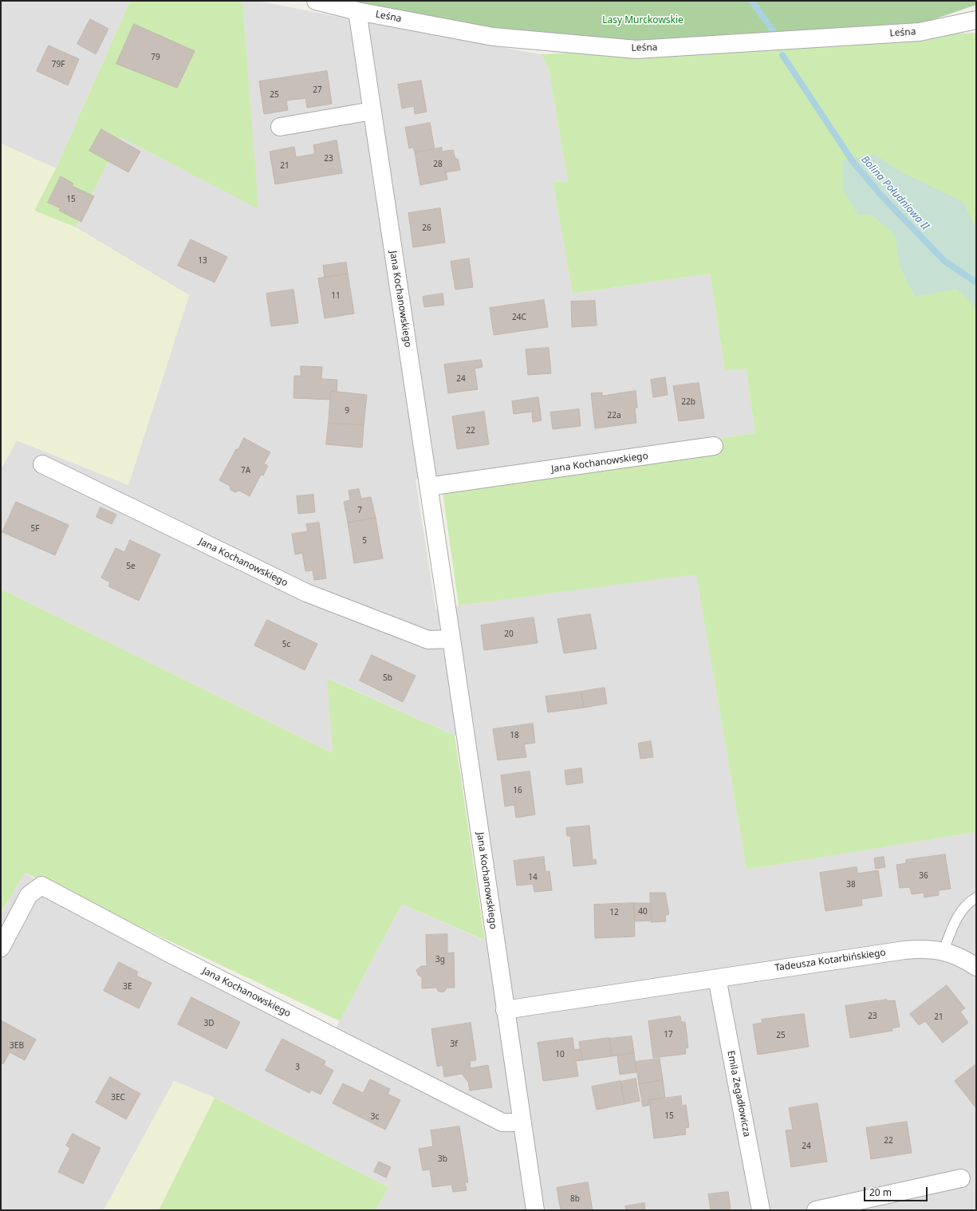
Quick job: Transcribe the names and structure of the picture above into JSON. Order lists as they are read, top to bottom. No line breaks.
{"streets":{"street":["Leśna","Jana Kochanowskiego","Tadeusza Kotarbińskiego","Emila Zegadłowicza"]},"crossings":[["Leśna","Jana Kochanowskiego"],["Jana Kochanowskiego","Tadeusza Kotarbińskiego"],["Tadeusza Kotarbińskiego","Emila Zegadłowicza"]],"water":["Bolina Południowa II"],"parks":["Lasy Murckowskie"],"house_numbers":["79","79F","27","25","23","28","21","15","26","13","11","24C","24","22b","9","22a","22","7A","7","5F","5","5e","20","5c","5b","18","16","36","14","38","40","12","3g","3E","23","21","3D","17","25","3f","3EB","10","3","3EC","15","3c","22","24","3b","8b"],"scale_bar":"20 m"}
